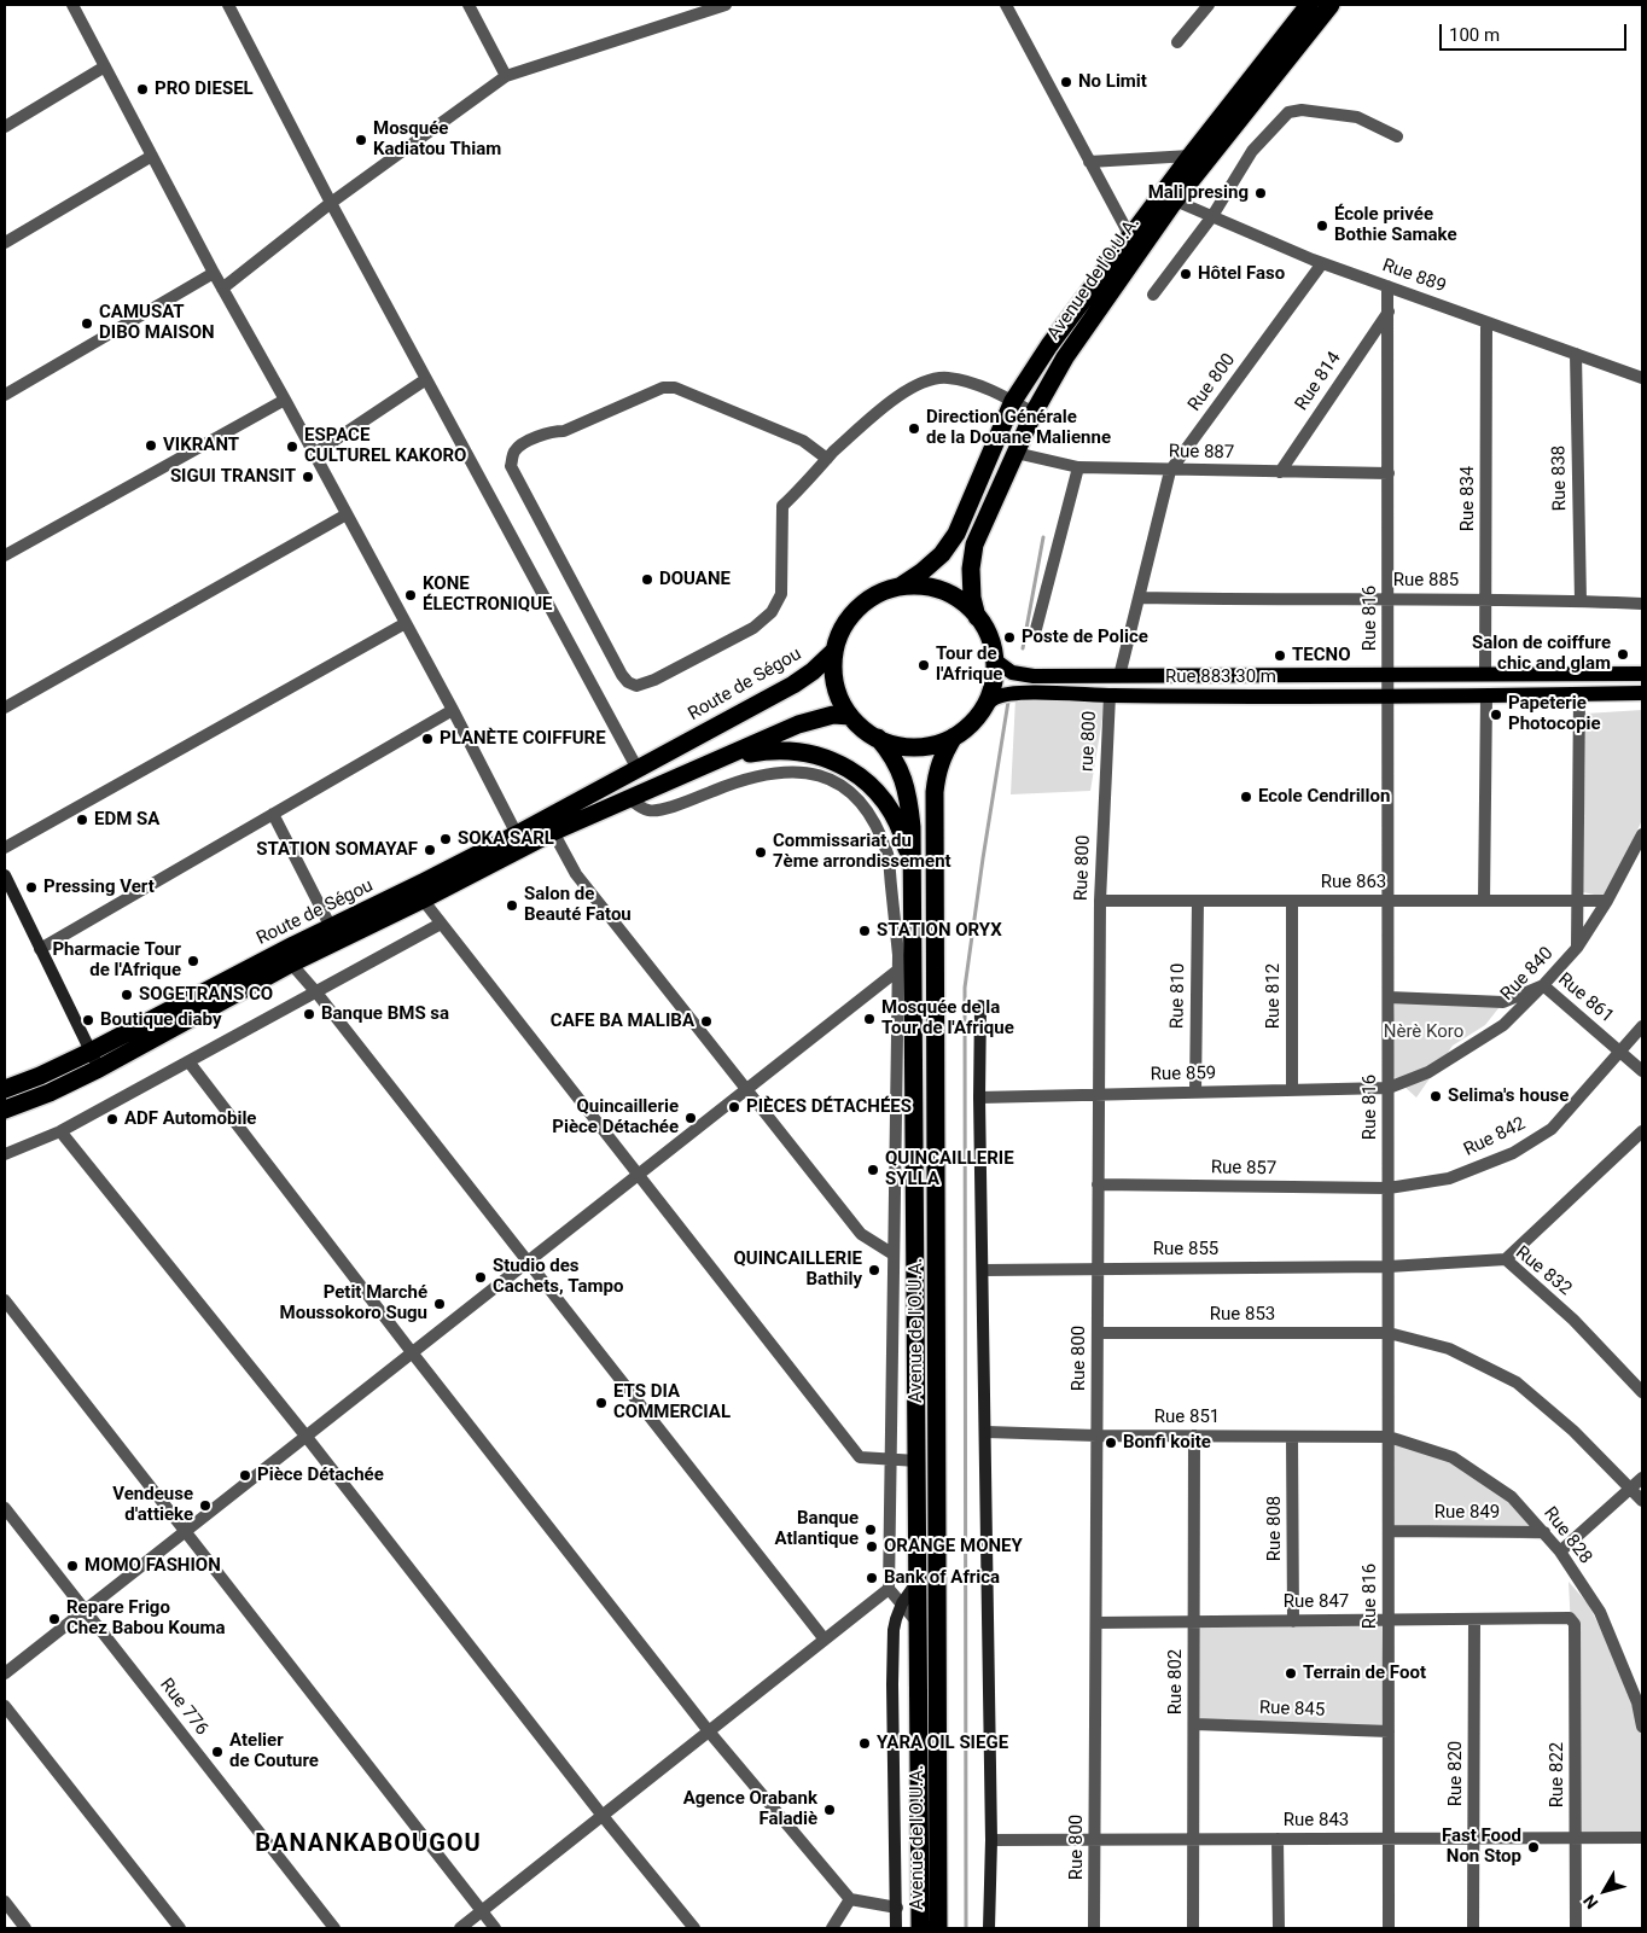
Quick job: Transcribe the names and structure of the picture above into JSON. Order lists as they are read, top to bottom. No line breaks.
{"streets":{"highway":["Avenue de l'O.U.A.","Route de Ségou"],"main road":["Rue 883 30 m"],"street":["Rue 889","Rue 814","Rue 800","Rue 887","Rue 838","Rue 834","Rue 885","Rue 816","rue 800","Rue 863","Rue 840","Rue 810","Rue 812","Rue 861","Rue 859","Rue 842","Rue 857","Rue 855","Rue 832","Rue 853","Rue 851","Rue 849","Rue 808","Rue 828","Rue 847","Rue 802","Rue 776","Rue 845","Rue 820","Rue 822","Rue 843"]},"crossings":[["Rue 889","Avenue de l'O.U.A."],["Rue 889","Rue 800"],["Rue 889","Rue 838"],["Rue 889","Rue 834"],["Rue 889","Rue 816"],["Avenue de l'O.U.A.","Rue 887"],["Avenue de l'O.U.A.","Rue 883 30 m"],["Avenue de l'O.U.A.","Route de Ségou"],["Rue 814","Rue 887"],["Rue 814","Rue 816"],["Rue 800","Rue 887"],["Rue 800","Rue 885"],["Rue 800","rue 800"],["Rue 800","Rue 863"],["Rue 800","Rue 859"],["Rue 800","Rue 857"],["Rue 800","Rue 855"],["Rue 800","Rue 853"],["Rue 800","Rue 851"],["Rue 800","Rue 847"],["Rue 800","Rue 843"],["Rue 887","Rue 816"],["Rue 838","Rue 885"],["Rue 834","Rue 885"],["Rue 885","Rue 816"],["Rue 816","Rue 883 30 m"],["Rue 816","Rue 863"],["Rue 816","Rue 840"],["Rue 816","Rue 861"],["Rue 816","Rue 859"],["Rue 816","Rue 842"],["Rue 816","Rue 857"],["Rue 816","Rue 855"],["Rue 816","Rue 832"],["Rue 816","Rue 853"],["Rue 816","Rue 851"],["Rue 816","Rue 849"],["Rue 816","Rue 828"],["Rue 816","Rue 847"],["Rue 816","Rue 845"],["Rue 816","Rue 843"],["Rue 883 30 m","Route de Ségou"],["Rue 883 30 m","rue 800"],["Rue 863","Rue 840"],["Rue 863","Rue 810"],["Rue 863","Rue 812"],["Rue 840","Rue 861"],["Rue 840","Rue 859"],["Rue 810","Rue 859"],["Rue 812","Rue 859"],["Rue 861","Rue 842"],["Rue 842","Rue 857"],["Rue 855","Rue 832"],["Rue 851","Rue 808"],["Rue 851","Rue 828"],["Rue 851","Rue 802"],["Rue 849","Rue 828"],["Rue 808","Rue 847"],["Rue 847","Rue 802"],["Rue 847","Rue 820"],["Rue 847","Rue 822"],["Rue 802","Rue 845"],["Rue 802","Rue 843"],["Rue 820","Rue 843"],["Rue 822","Rue 843"]],"districts":["BANANKABOUGOU"],"parks":["Nèrè Koro"],"places":["No Limit","PRO DIESEL","Mosquée Kadiatou Thiam","Mali presing","École privée Bothie Samake","Hôtel Faso","CAMUSAT DIBO MAISON","Direction Générale de la Douane Malienne","VIKRANT","ESPACE CULTUREL KAKORO","SIGUI TRANSIT","DOUANE","KONE ÉLECTRONIQUE","Poste de Police","Salon de coiffure chic and glam","TECNO","Tour de l'Afrique","Papeterie Photocopie","PLANÈTE COIFFURE","Ecole Cendrillon","EDM SA","SOKA SARL","STATION SOMAYAF","Commissariat du 7ème arrondissement","Pressing Vert","Salon de Beauté Fatou","STATION ORYX","Pharmacie Tour de l'Afrique","SOGETRANS CO","Banque BMS sa","Mosquée de la Tour de l'Afrique","Boutique diaby","CAFE BA MALIBA","Selima's house","PIÈCES DÉTACHÉES","Quincaillerie Pièce Détachée","ADF Automobile","QUINCAILLERIE SYLLA","QUINCAILLERIE Bathily","Studio des Cachets, Tampo","Petit Marché Moussokoro Sugu","ETS DIA COMMERCIAL","Bonfi koite","Pièce Détachée","Vendeuse d'attieke","Banque Atlantique","ORANGE MONEY","MOMO FASHION","Bank of Africa","Repare Frigo Chez Babou Kouma","Terrain de Foot","YARA OIL SIEGE","Atelier de Couture","Agence Orabank Faladiè","Fast Food Non Stop"],"scale_bar":"100 m","north":"bottom left"}
